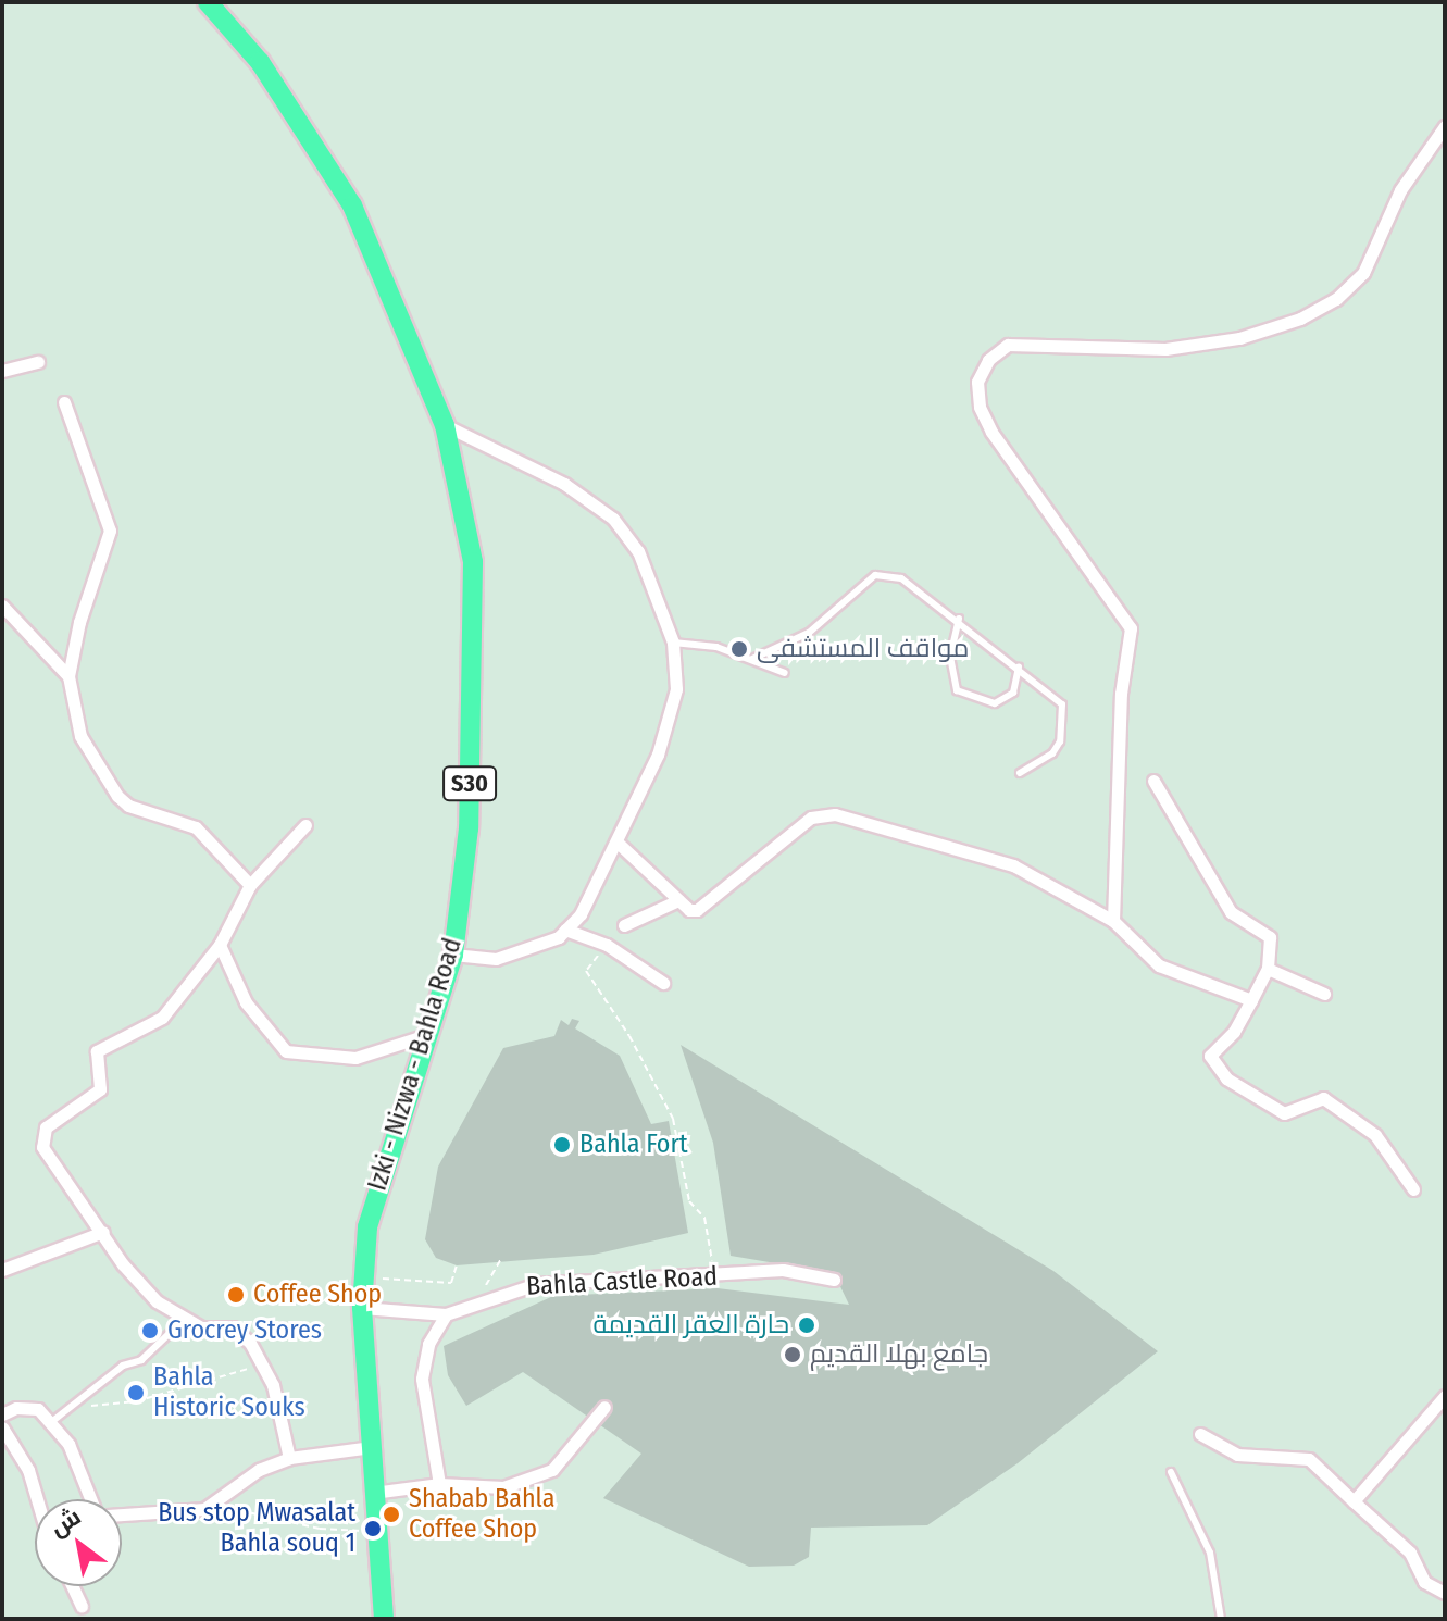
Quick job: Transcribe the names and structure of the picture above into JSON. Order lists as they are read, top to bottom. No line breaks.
{"streets":{"main road":["S30","Izki - Nizwa - Bahla Road"],"street":["Bahla Castle Road"]},"crossings":[["Izki - Nizwa - Bahla Road","Bahla Castle Road"]],"places":["مواقف المستشفى","Bahla Fort","Coffee Shop","حارة العقر القديمة","Grocrey Stores","جامع بهلا القديم","Bahla Historic Souks","Shabab Bahla Coffee Shop","Bus stop Mwasalat Bahla souq 1"],"north":"top left"}
